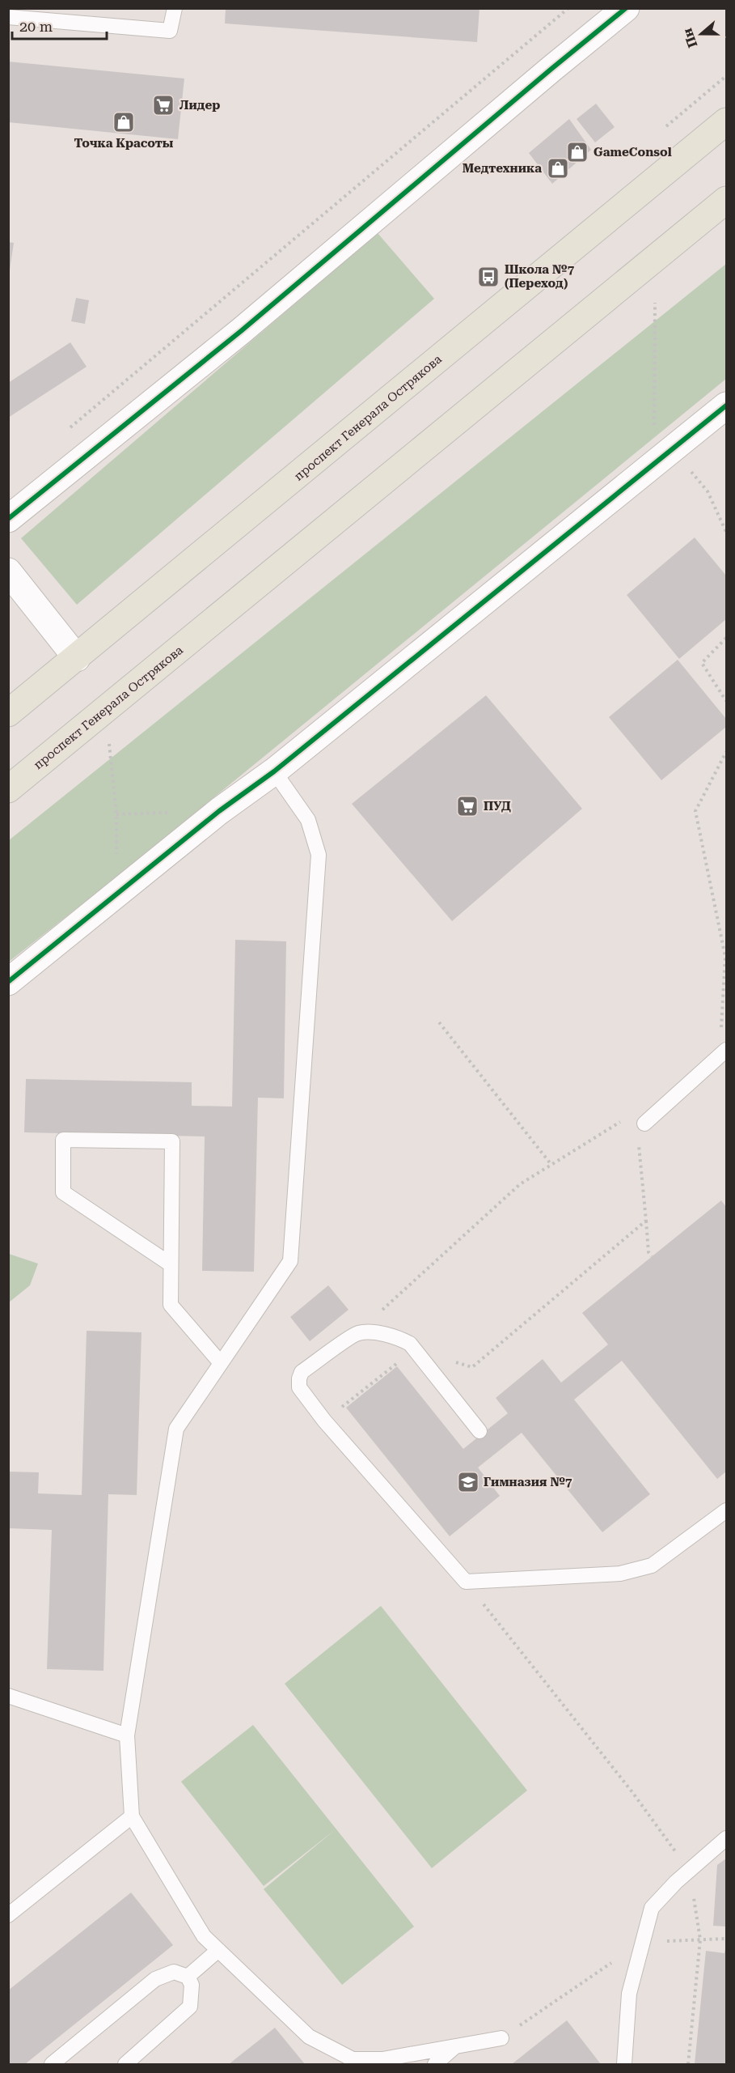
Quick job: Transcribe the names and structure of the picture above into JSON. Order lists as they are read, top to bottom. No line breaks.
{"streets":{"main road":["проспект Генерала Острякова"]},"places":{"supermarket":["Лидер","ПУД"],"shop":["Точка Красоты","GameConsol","Медтехника"],"bus stop":["Школа №7 (Переход)"],"school or university":["Гимназия №7"]},"scale_bar":"20 m","north":"left"}
